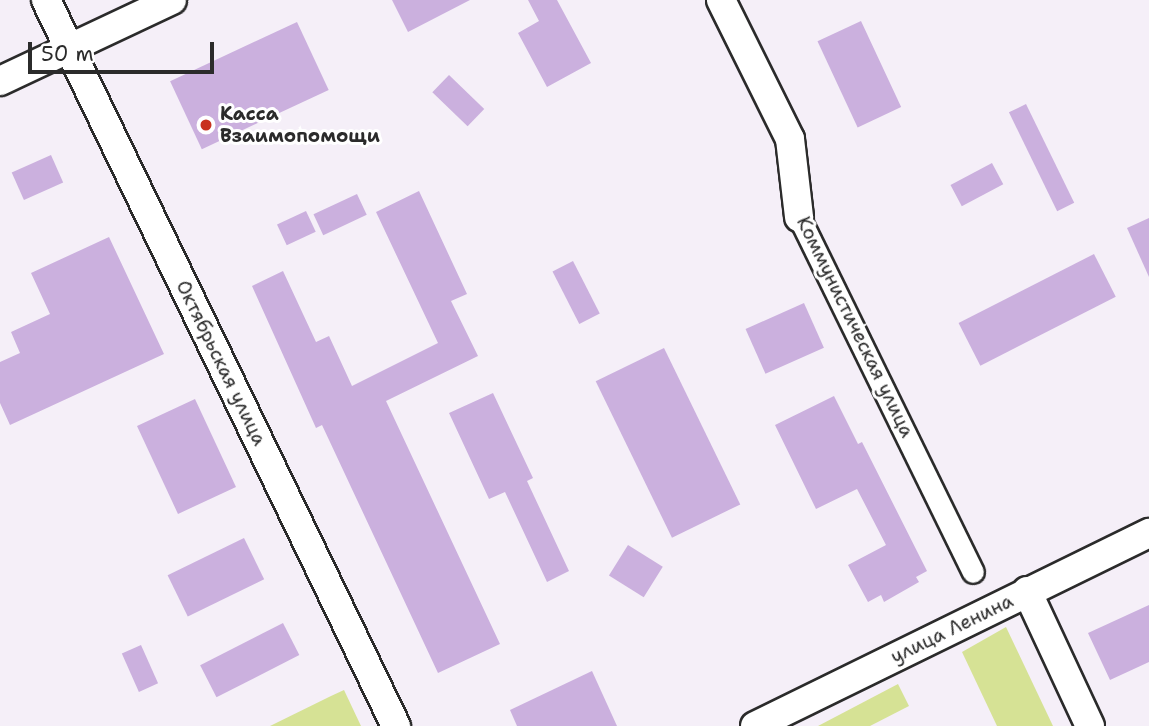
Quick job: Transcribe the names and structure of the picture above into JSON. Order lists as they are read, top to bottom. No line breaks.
{"streets":{"street":["Коммунистическая улица","Октябрьская улица","улица Ленина"]},"places":["Касса Взаимопомощи"],"scale_bar":"50 m"}
